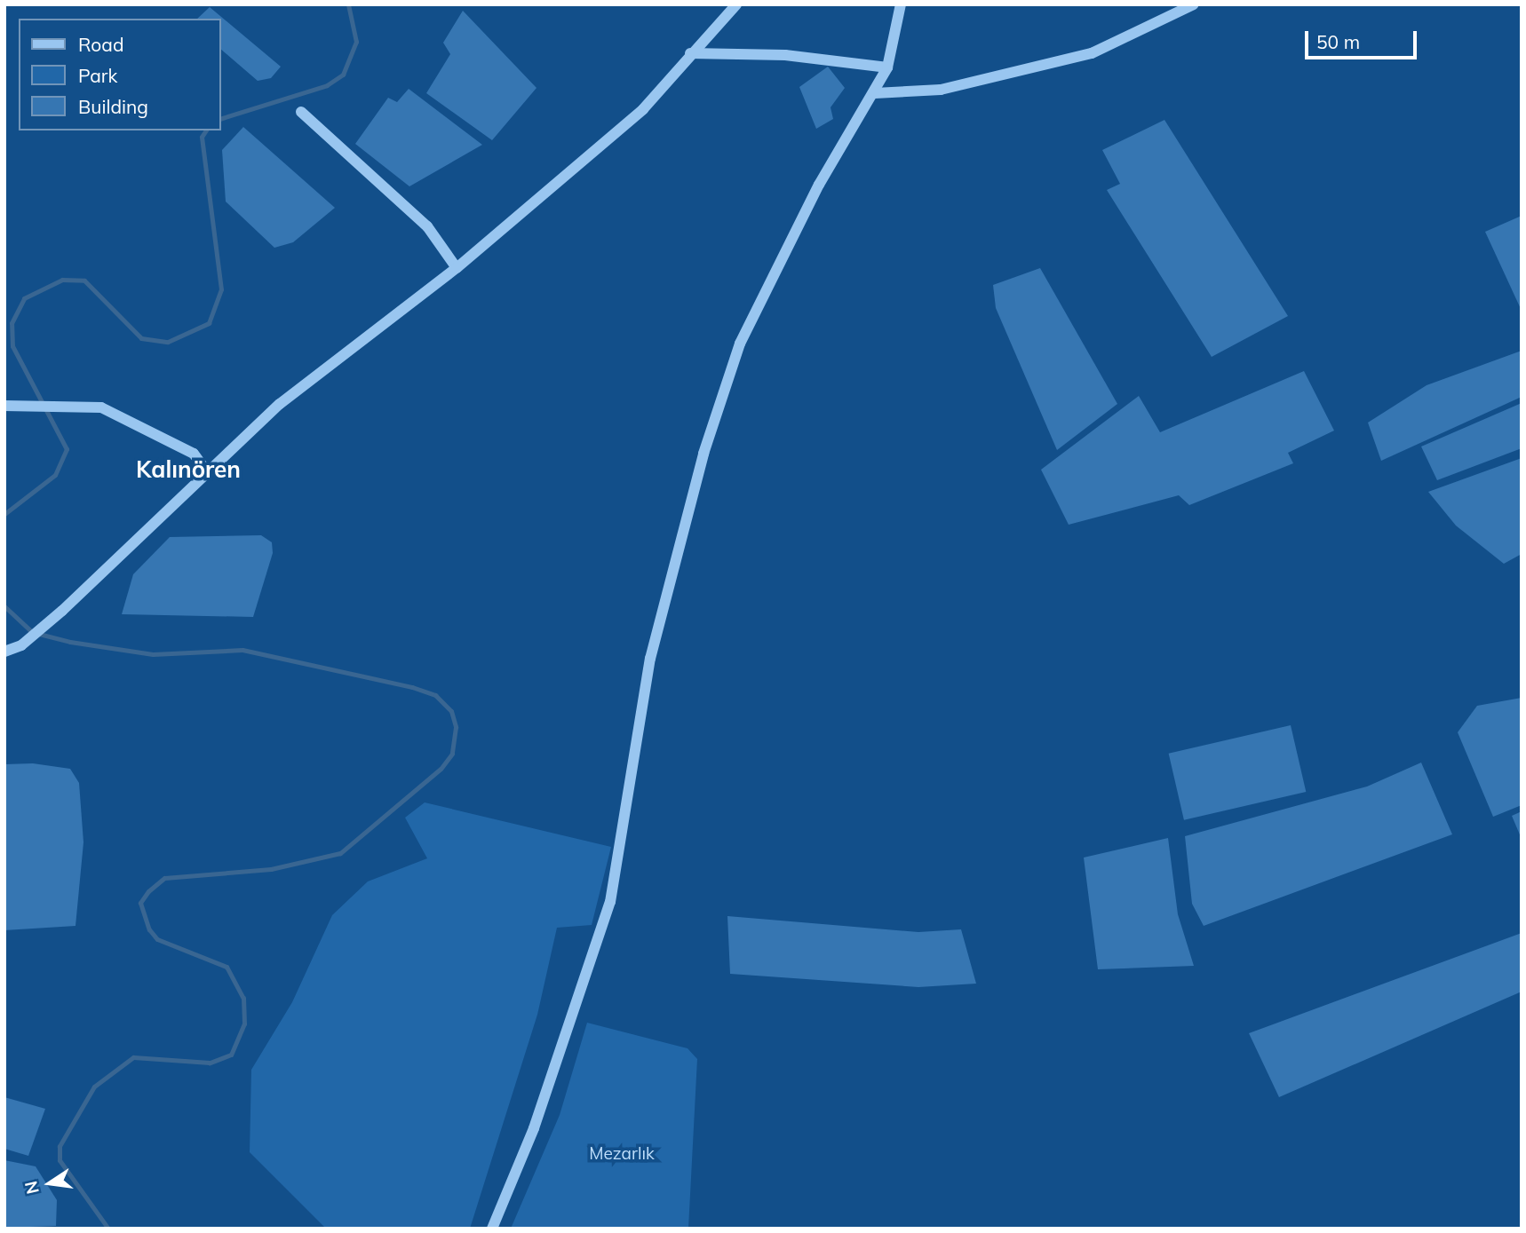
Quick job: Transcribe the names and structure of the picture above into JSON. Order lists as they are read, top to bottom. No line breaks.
{"districts":["Kalınören"],"parks":["Mezarlık"],"legend":["Road","Park","Building"],"scale_bar":"50 m","north":"left"}
